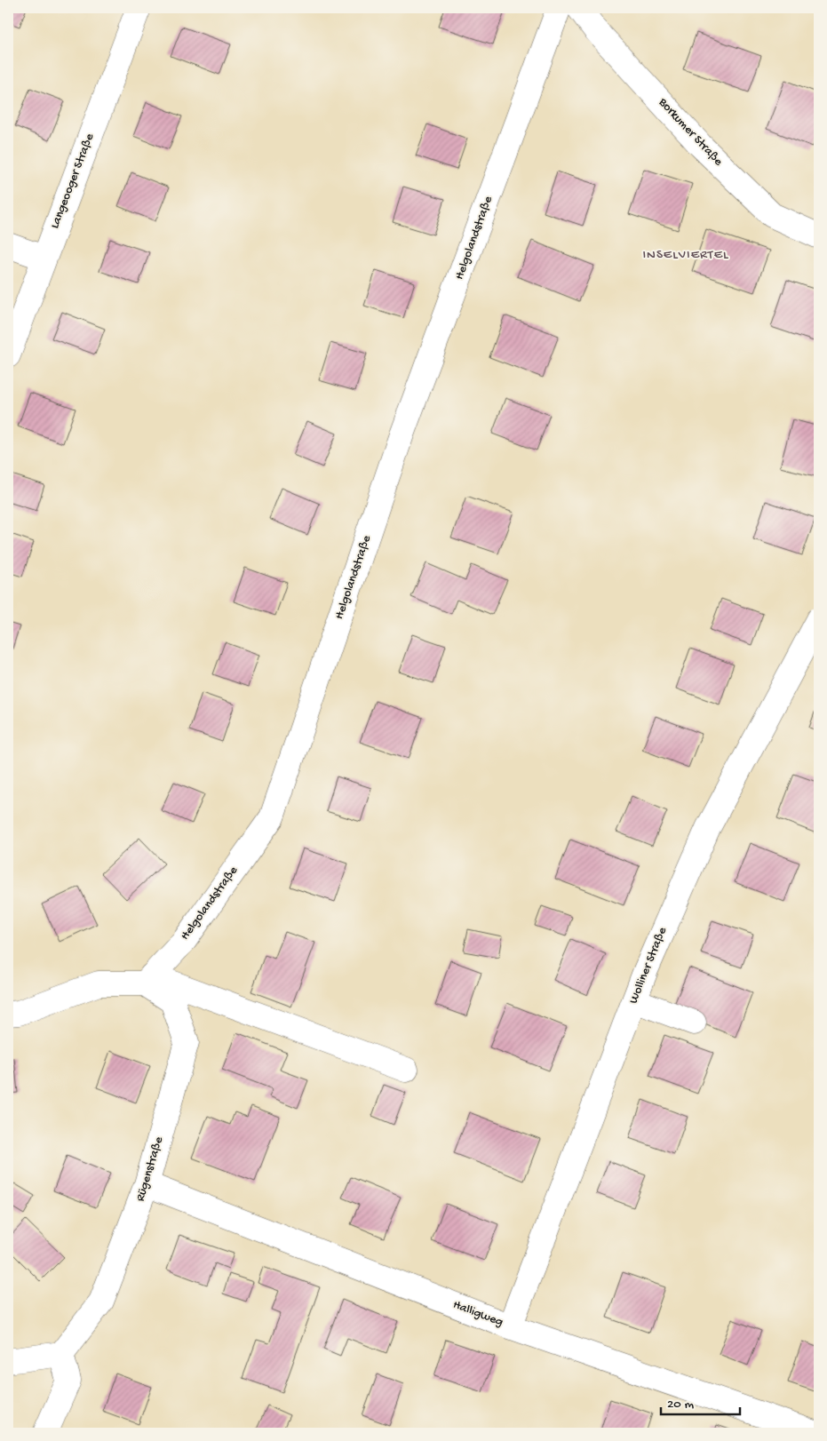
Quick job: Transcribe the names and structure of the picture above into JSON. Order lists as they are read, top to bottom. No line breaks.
{"streets":{"street":["Borkumer Straße","Langeooger Straße","Helgolandstraße","Wolliner Straße","Rügenstraße","Halligweg"]},"crossings":[["Helgolandstraße","Rügenstraße"],["Wolliner Straße","Halligweg"],["Rügenstraße","Halligweg"]],"districts":["INSELVIERTEL"],"scale_bar":"20 m"}
